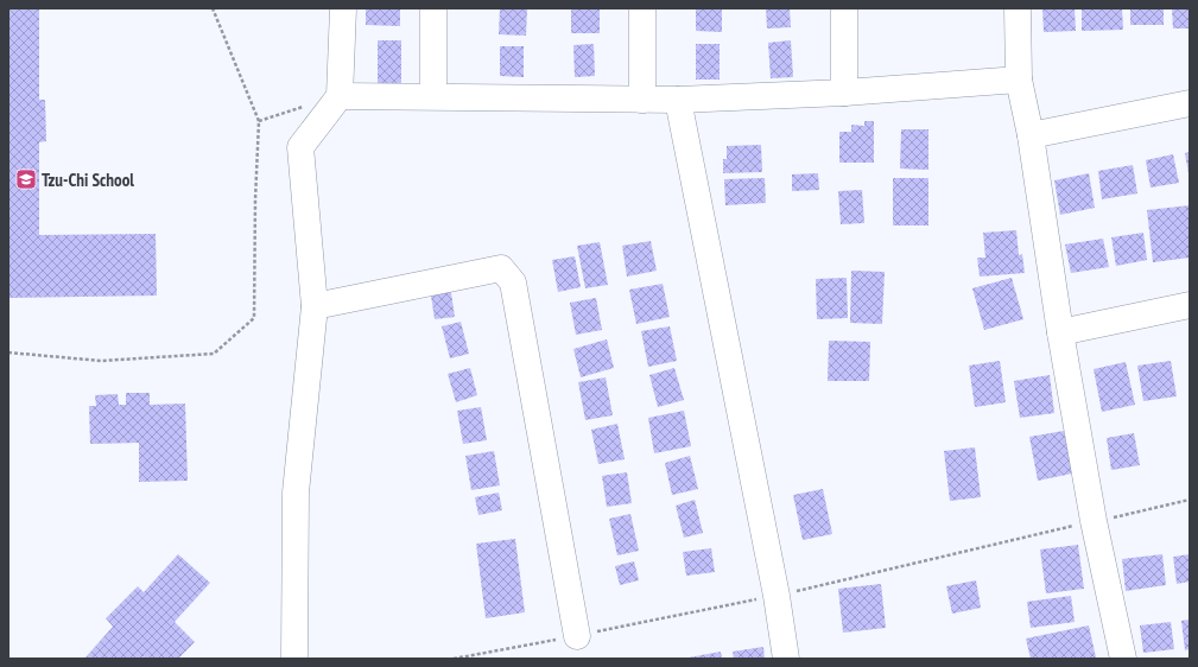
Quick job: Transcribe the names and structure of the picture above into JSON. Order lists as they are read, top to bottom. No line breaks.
{"places":{"school or university":["Tzu-Chi School"]}}
